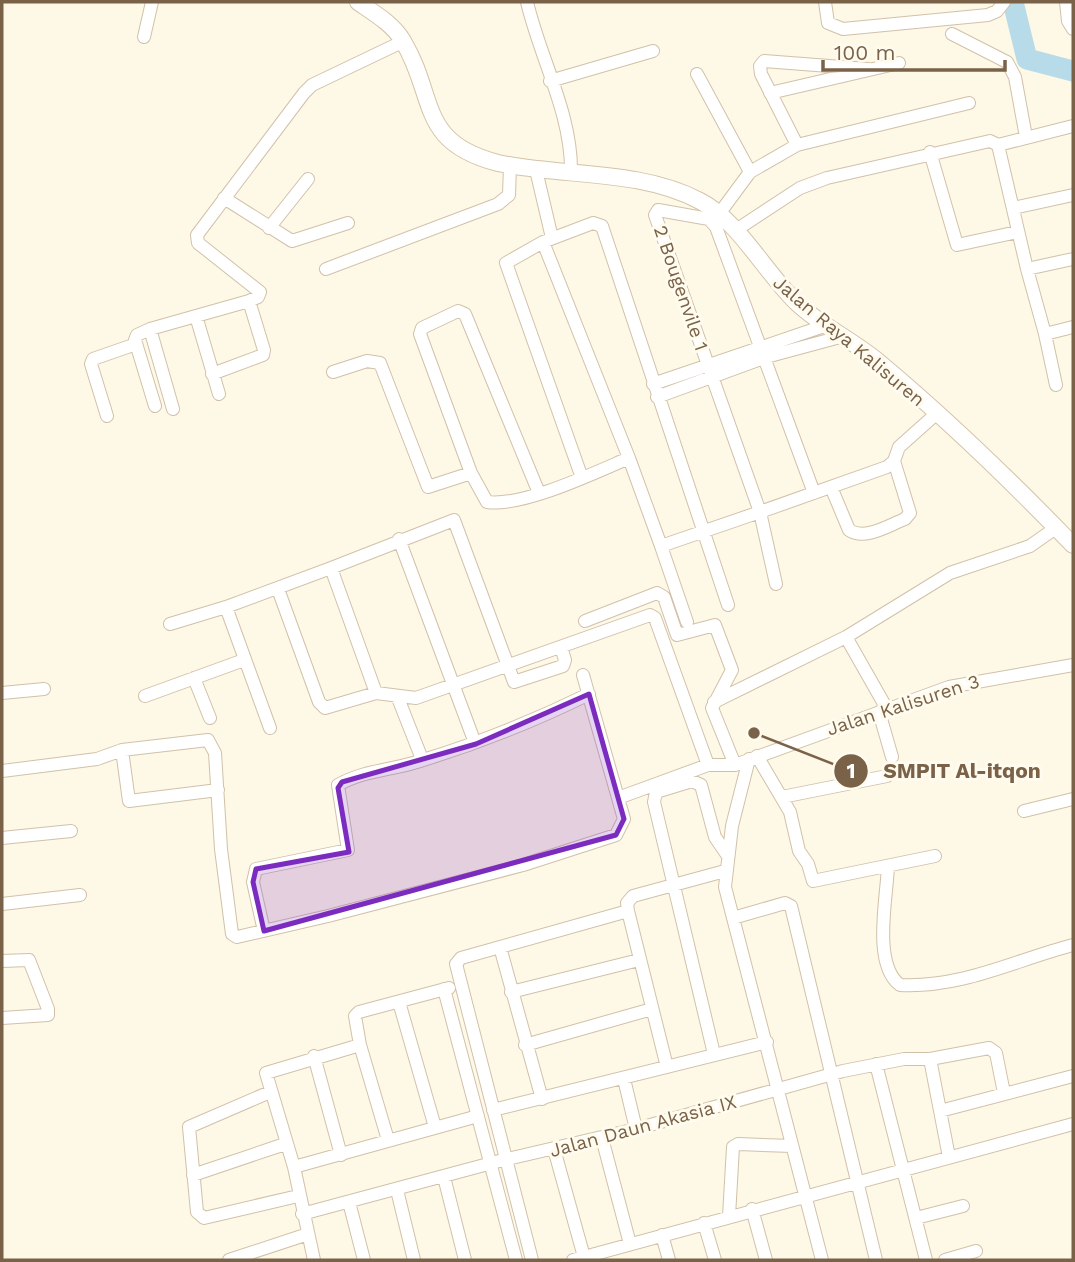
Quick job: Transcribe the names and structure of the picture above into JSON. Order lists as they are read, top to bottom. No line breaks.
{"streets":{"main road":["Jalan Raya Kalisuren"],"street":["2 Bougenvile 1","Jalan Kalisuren 3","Jalan Daun Akasia IX"]},"places":["SMPIT Al-itqon"],"scale_bar":"100 m"}
